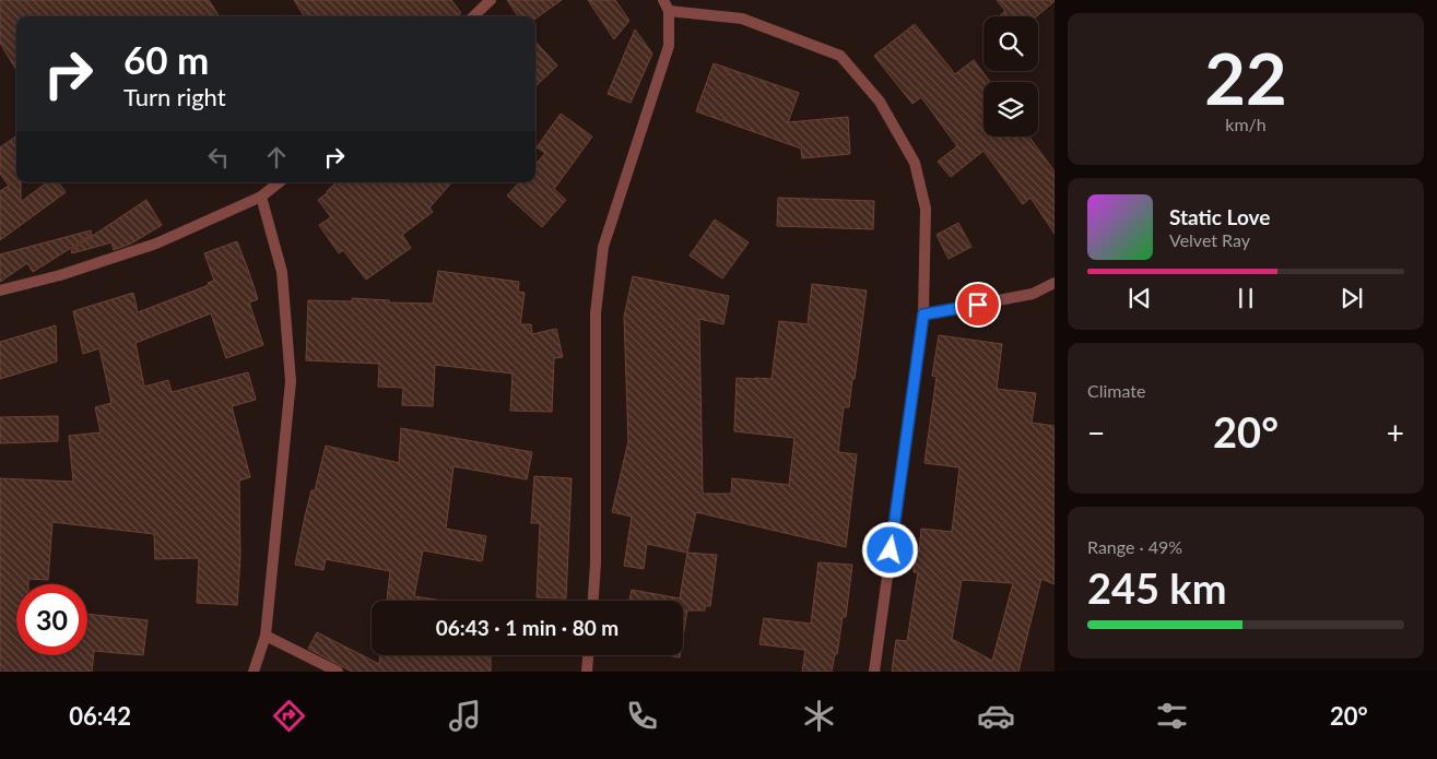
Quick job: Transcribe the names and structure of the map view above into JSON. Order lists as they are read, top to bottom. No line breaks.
{"page":{"tile":[["22","km/h"],"Climate",["Range · 49%","245 km"]],"turn":["60 m","Turn right"],"song":["Static Love","Velvet Ray"],"heat":["−","20°","+"],"limit":"30","trip":"06:43 · 1 min · 80 m","tabs":["06:42","20°"]}}
